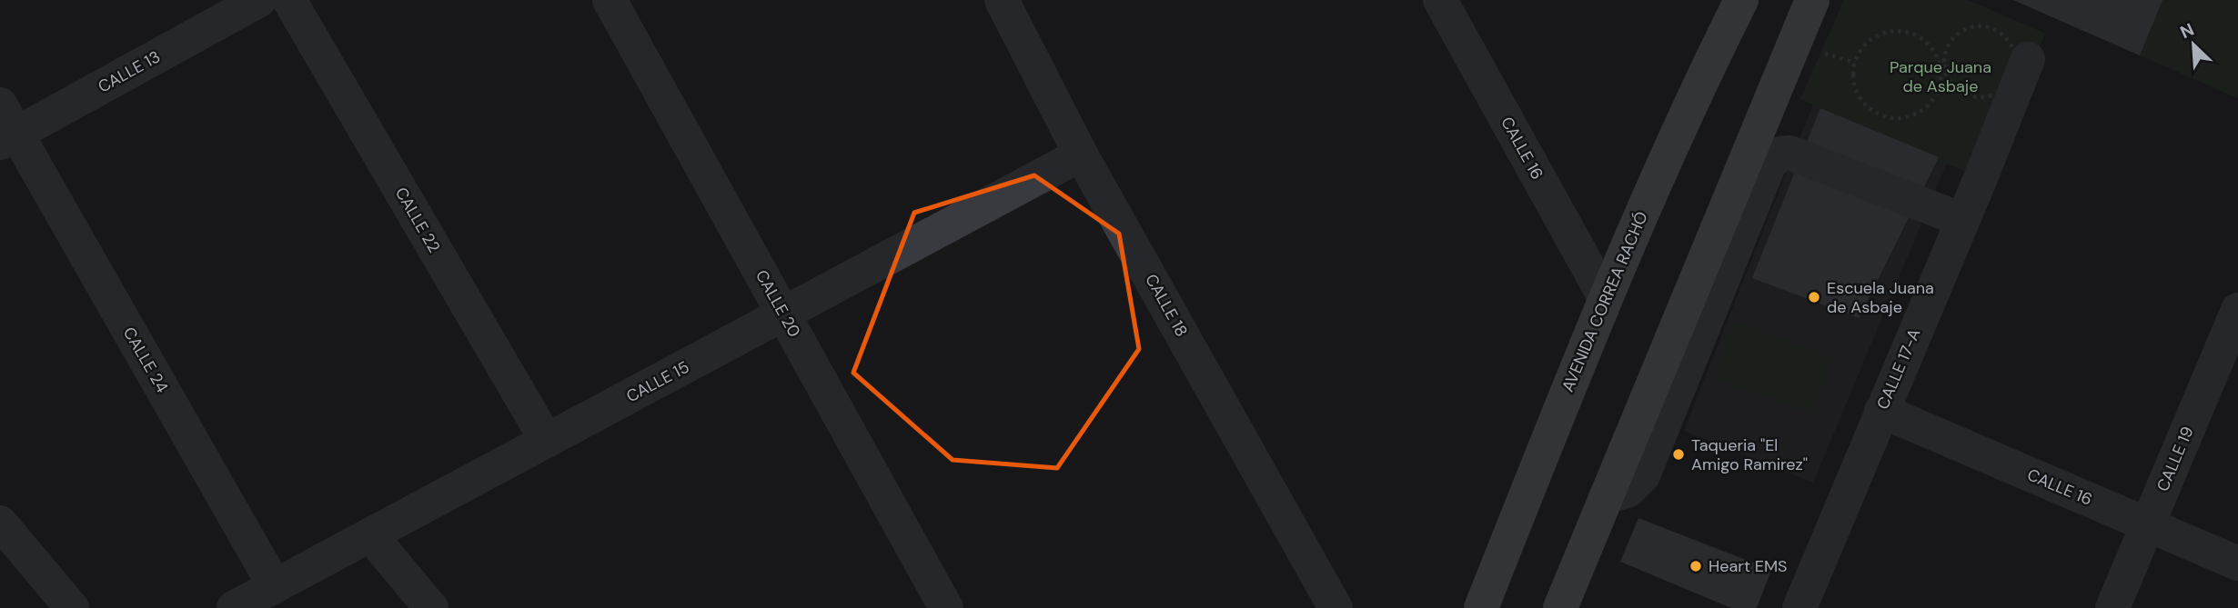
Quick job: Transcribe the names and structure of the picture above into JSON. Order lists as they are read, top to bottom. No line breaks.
{"streets":{"main road":["AVENIDA CORREA RACHÓ"],"street":["CALLE 13","CALLE 16","CALLE 22","CALLE 20","CALLE 18","CALLE 24","CALLE 17-A","CALLE 15","CALLE 19"]},"crossings":[["CALLE 13","CALLE 24"],["CALLE 16","AVENIDA CORREA RACHÓ"],["CALLE 16","CALLE 17-A"],["CALLE 16","CALLE 19"],["CALLE 22","CALLE 15"],["CALLE 20","CALLE 15"],["CALLE 18","CALLE 15"],["CALLE 24","CALLE 15"]],"parks":["Parque Juana de Asbaje"],"places":["Escuela Juana de Asbaje","Taqueria \"El Amigo Ramirez\"","Heart EMS"],"north":"top left"}
